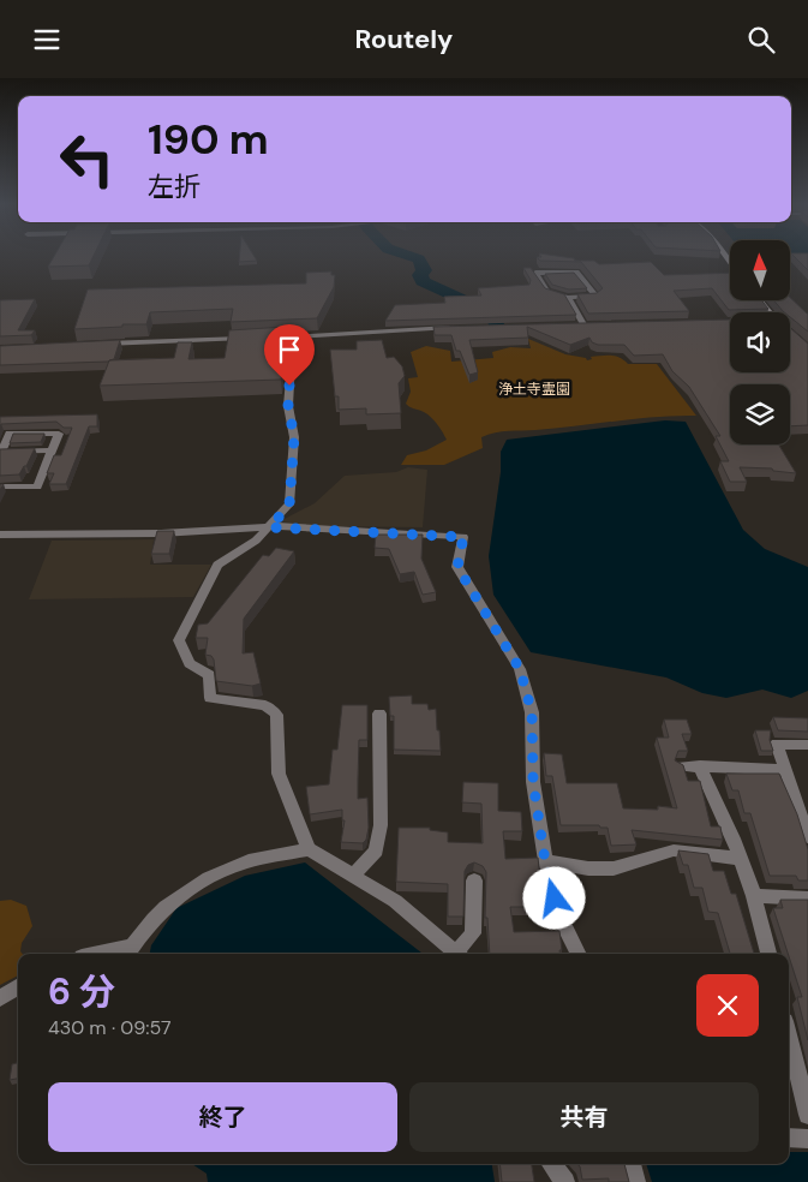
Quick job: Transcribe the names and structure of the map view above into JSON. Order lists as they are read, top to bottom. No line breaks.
{"parks":["浄土寺霊園"],"north":"top","page":{"header":"Routely","turn":["190 m","左折"],"heading":["6 分","430 m · 09:57"],"buttons":["終了","共有"]}}
